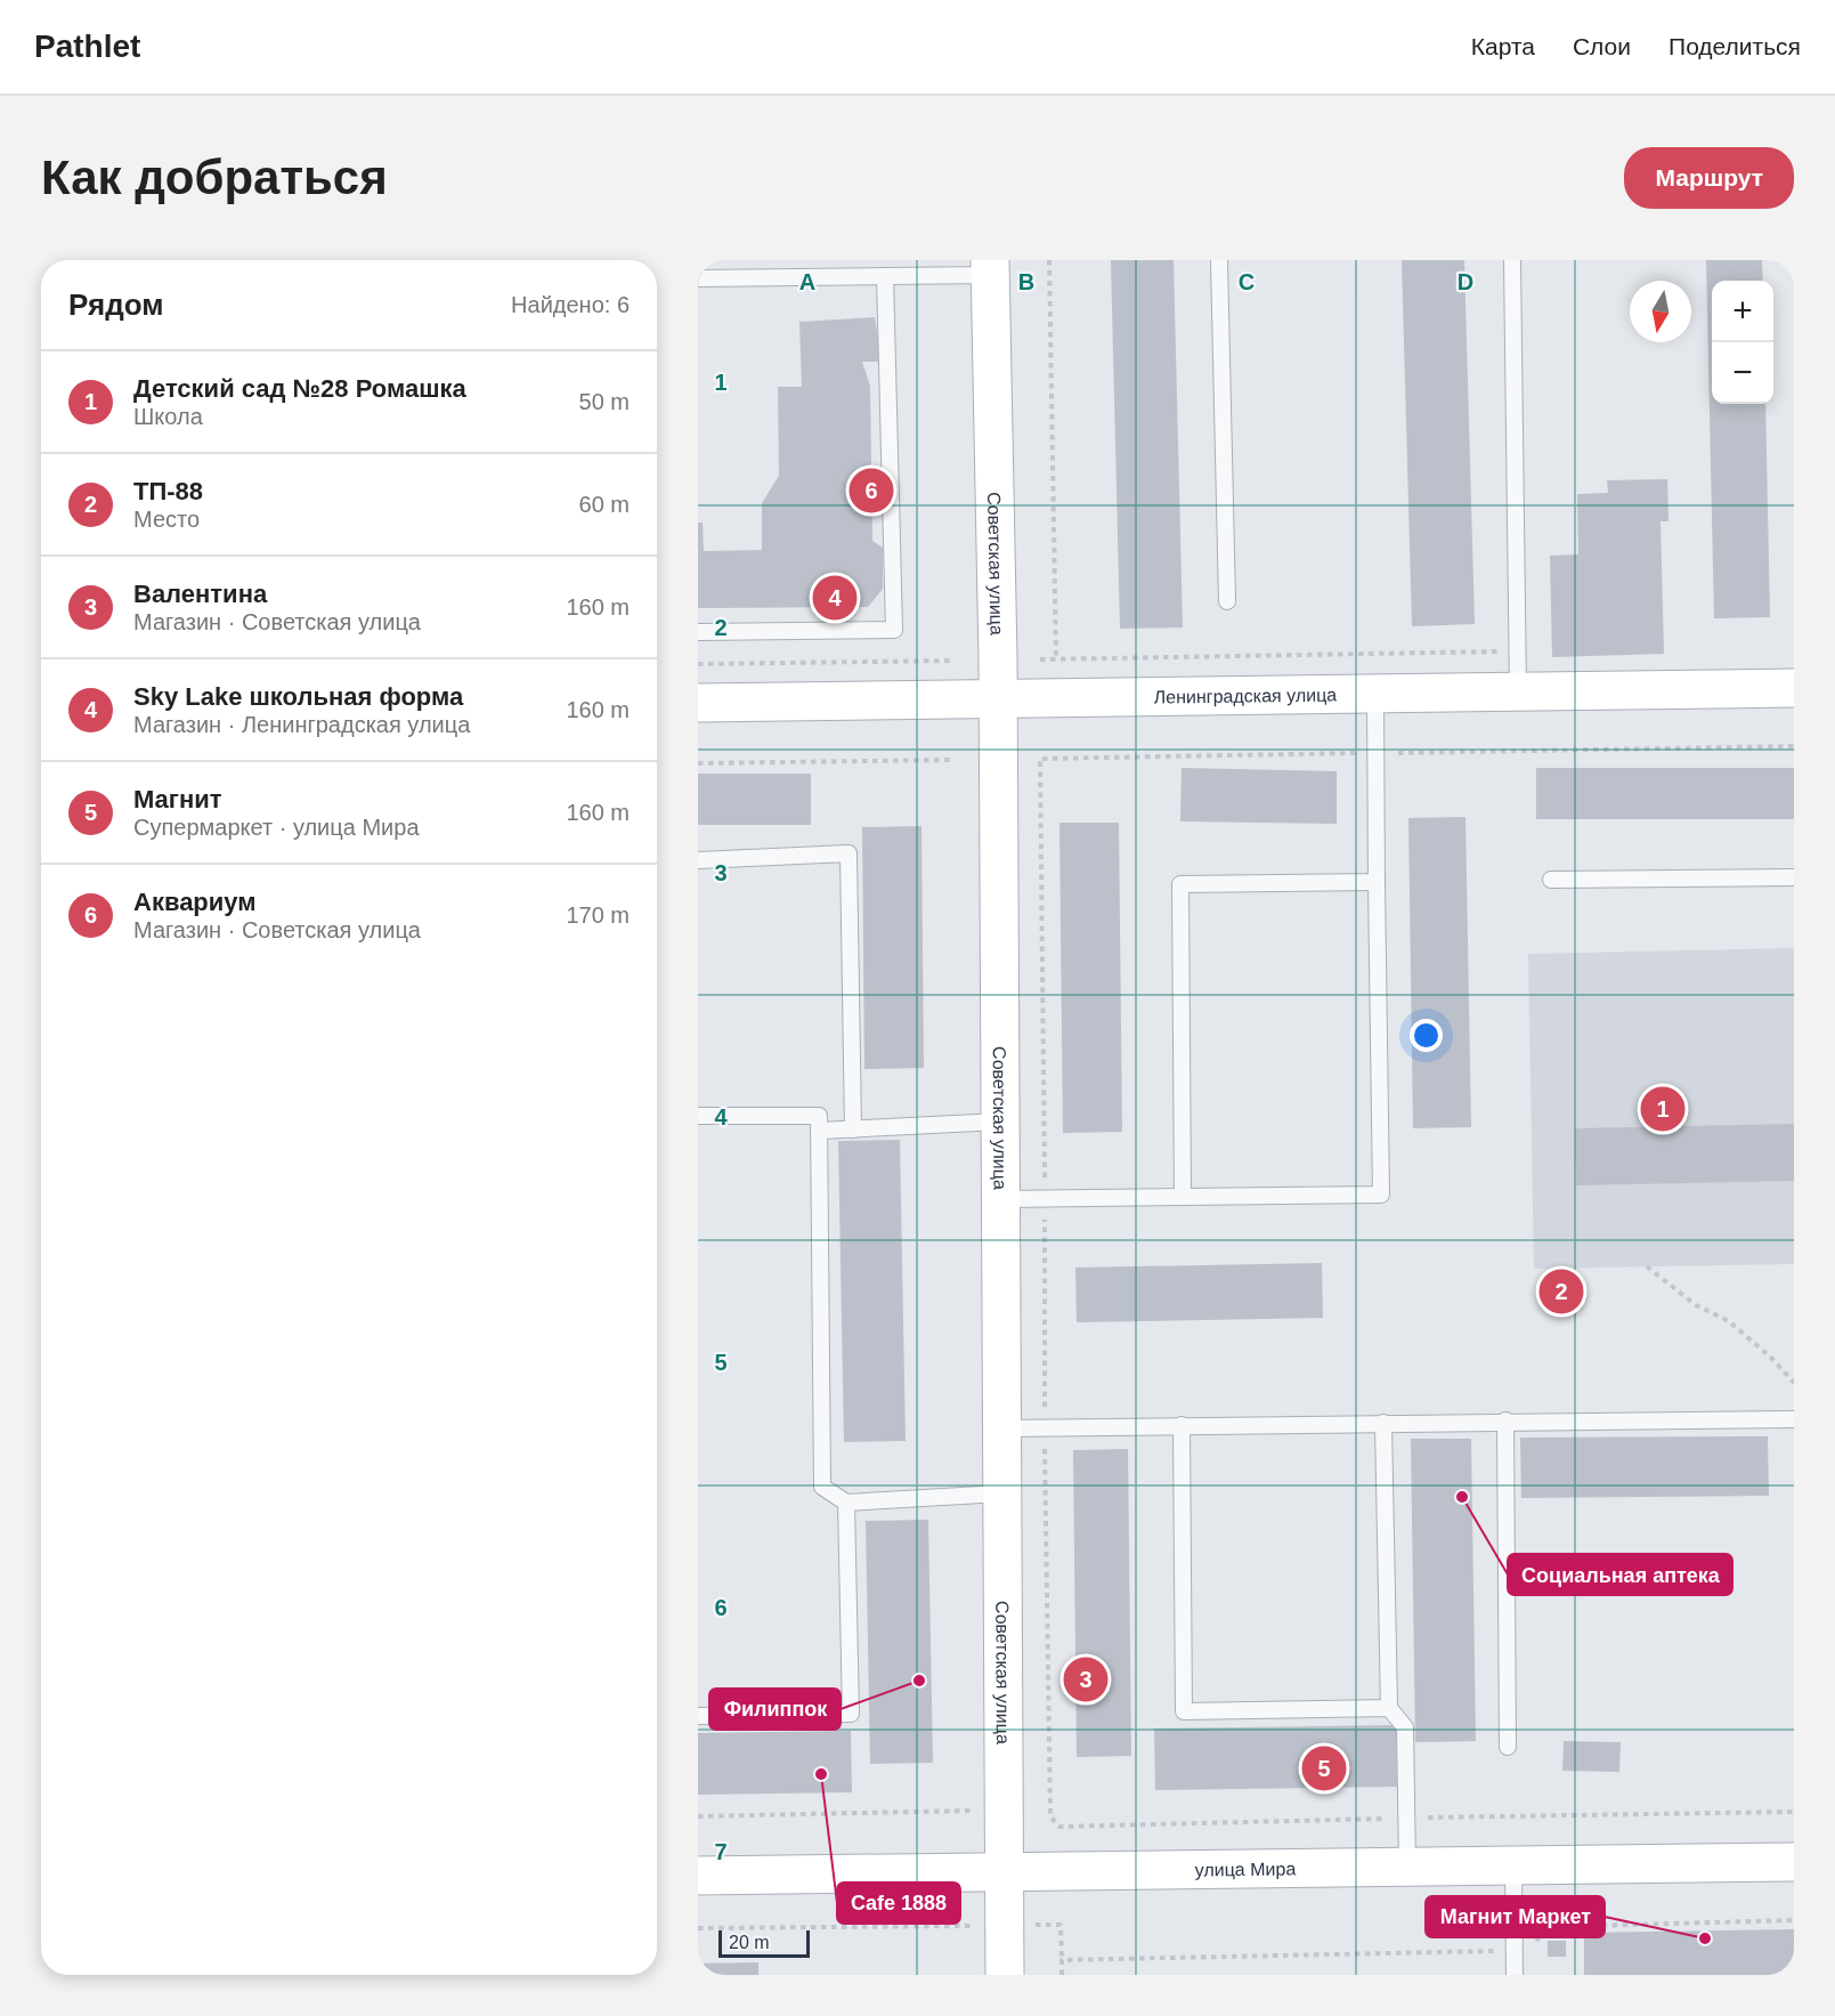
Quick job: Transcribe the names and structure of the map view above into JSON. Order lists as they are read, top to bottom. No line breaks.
{"streets":{"main road":["Советская улица","Ленинградская улица","улица Мира"]},"crossings":[["Советская улица","Ленинградская улица"],["Советская улица","улица Мира"]],"places":["Социальная аптека","Филиппок","Cafe 1888","Магнит Маркет"],"scale_bar":"20 m","north":"bottom","page":{"header":"Pathlet","nav":["Карта","Слои","Поделиться"],"buttons":"Маршрут","title":"Как добраться","heading":["Рядом","Найдено: 6"],"map_buttons":["+","−"],"list":[{"mark":"1","name":"Детский сад №28 Ромашка","note":"Школа","value":"50 m"},{"mark":"2","name":"ТП-88","note":"Место","value":"60 m"},{"mark":"3","name":"Валентина","note":"Магазин · Советская улица","value":"160 m"},{"mark":"4","name":"Sky Lake школьная форма","note":"Магазин · Ленинградская улица","value":"160 m"},{"mark":"5","name":"Магнит","note":"Супермаркет · улица Мира","value":"160 m"},{"mark":"6","name":"Аквариум","note":"Магазин · Советская улица","value":"170 m"}],"pins":["6","4","1","2","3","5"],"scale":"20 m"},"grid":{"columns":["A","B","C","D"],"rows":["1","2","3","4","5","6","7"]}}
